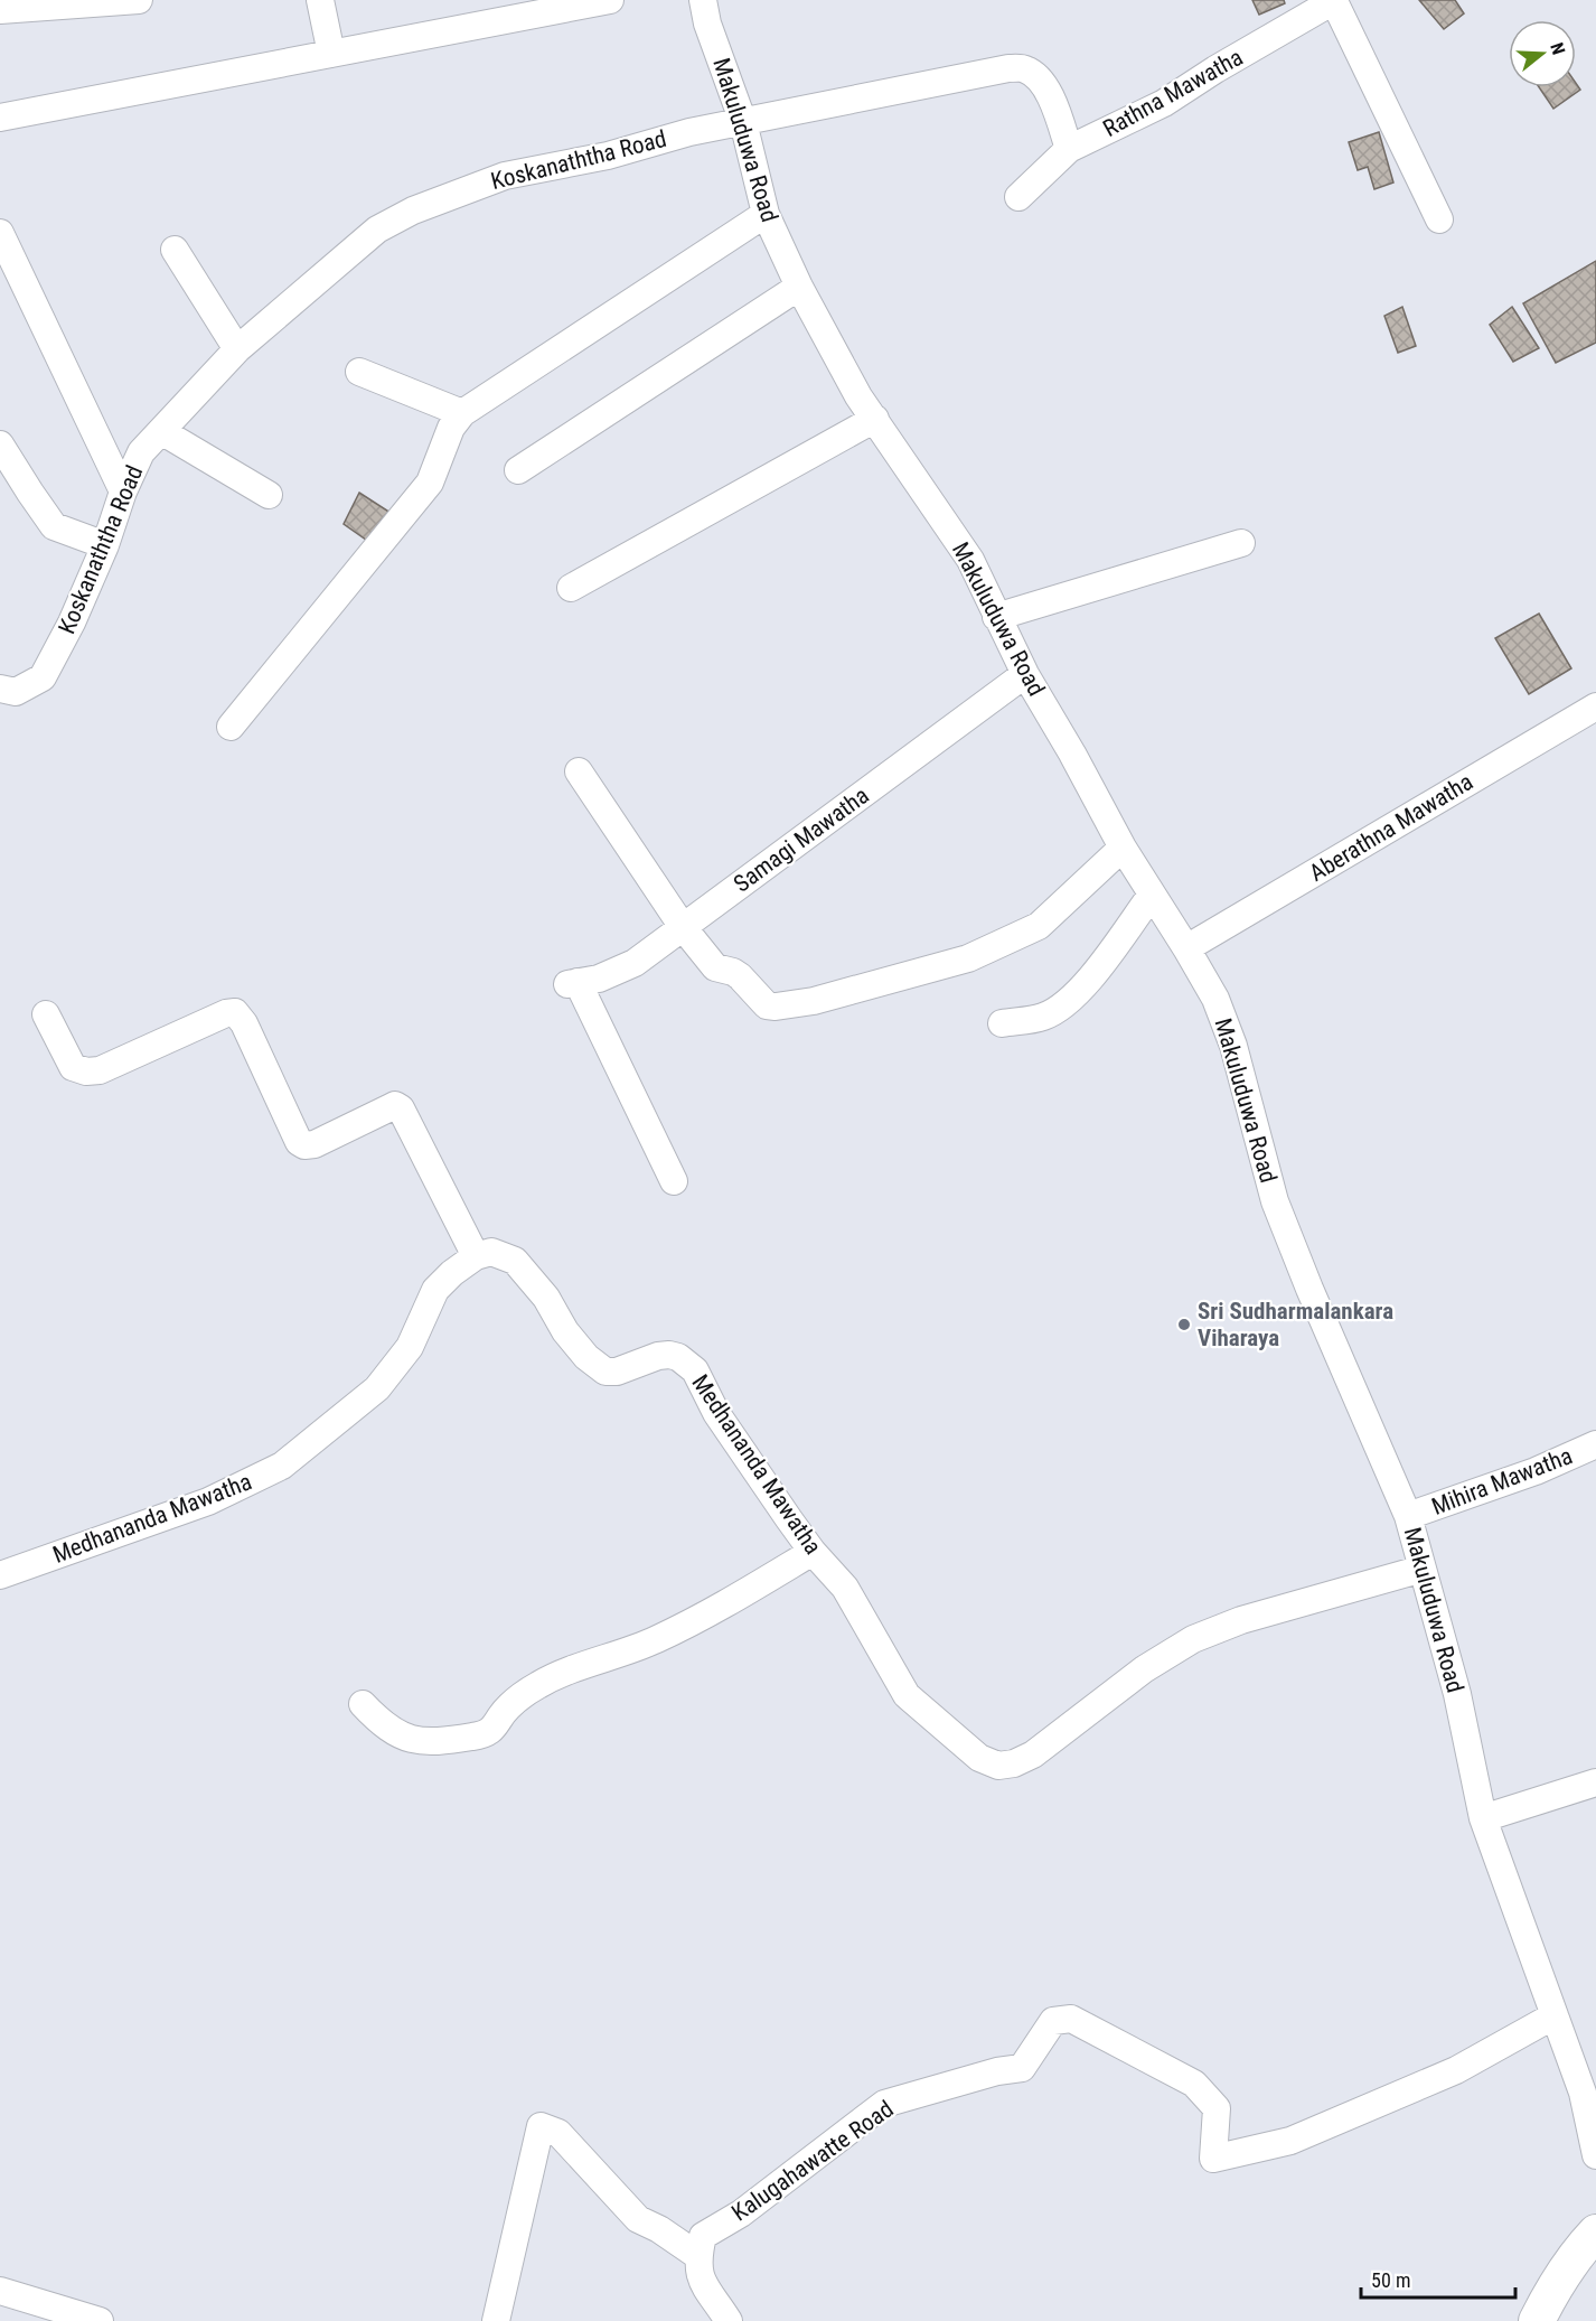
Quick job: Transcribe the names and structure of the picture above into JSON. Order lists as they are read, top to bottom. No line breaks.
{"streets":{"street":["Rathna Mawatha","Makuluduwa Road","Koskanaththa Road","Aberathna Mawatha","Samagi Mawatha","Medhananda Mawatha","Mihira Mawatha","Kalugahawatte Road"]},"crossings":[["Rathna Mawatha","Koskanaththa Road"],["Makuluduwa Road","Koskanaththa Road"],["Makuluduwa Road","Aberathna Mawatha"],["Makuluduwa Road","Samagi Mawatha"],["Makuluduwa Road","Medhananda Mawatha"],["Makuluduwa Road","Mihira Mawatha"],["Makuluduwa Road","Kalugahawatte Road"]],"places":["Sri Sudharmalankara Viharaya"],"scale_bar":"50 m","north":"right"}
